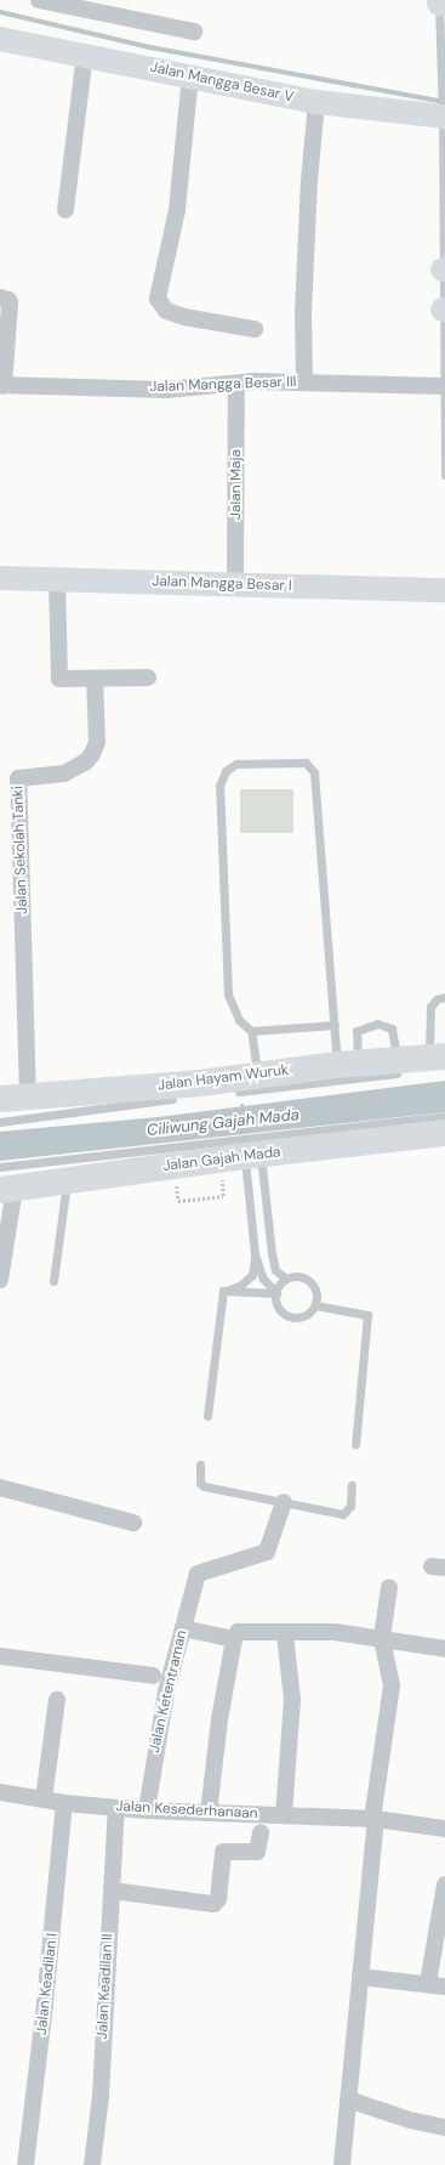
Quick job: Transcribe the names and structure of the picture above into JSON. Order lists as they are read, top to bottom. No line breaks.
{"streets":{"main road":["Jalan Hayam Wuruk","Jalan Gajah Mada"],"street":["Jalan Mangga Besar V","Jalan Mangga Besar III","Jalan Maja","Jalan Mangga Besar I","Jalan Sekolah Tanki","Jalan Ketentraman","Jalan Kesederhanaan","Jalan Keadilan I","Jalan Keadilan II"]},"crossings":[["Jalan Mangga Besar III","Jalan Maja"],["Jalan Maja","Jalan Mangga Besar I"],["Jalan Sekolah Tanki","Jalan Hayam Wuruk"],["Jalan Ketentraman","Jalan Kesederhanaan"],["Jalan Kesederhanaan","Jalan Keadilan I"],["Jalan Kesederhanaan","Jalan Keadilan II"]],"water":["Ciliwung Gajah Mada"]}
